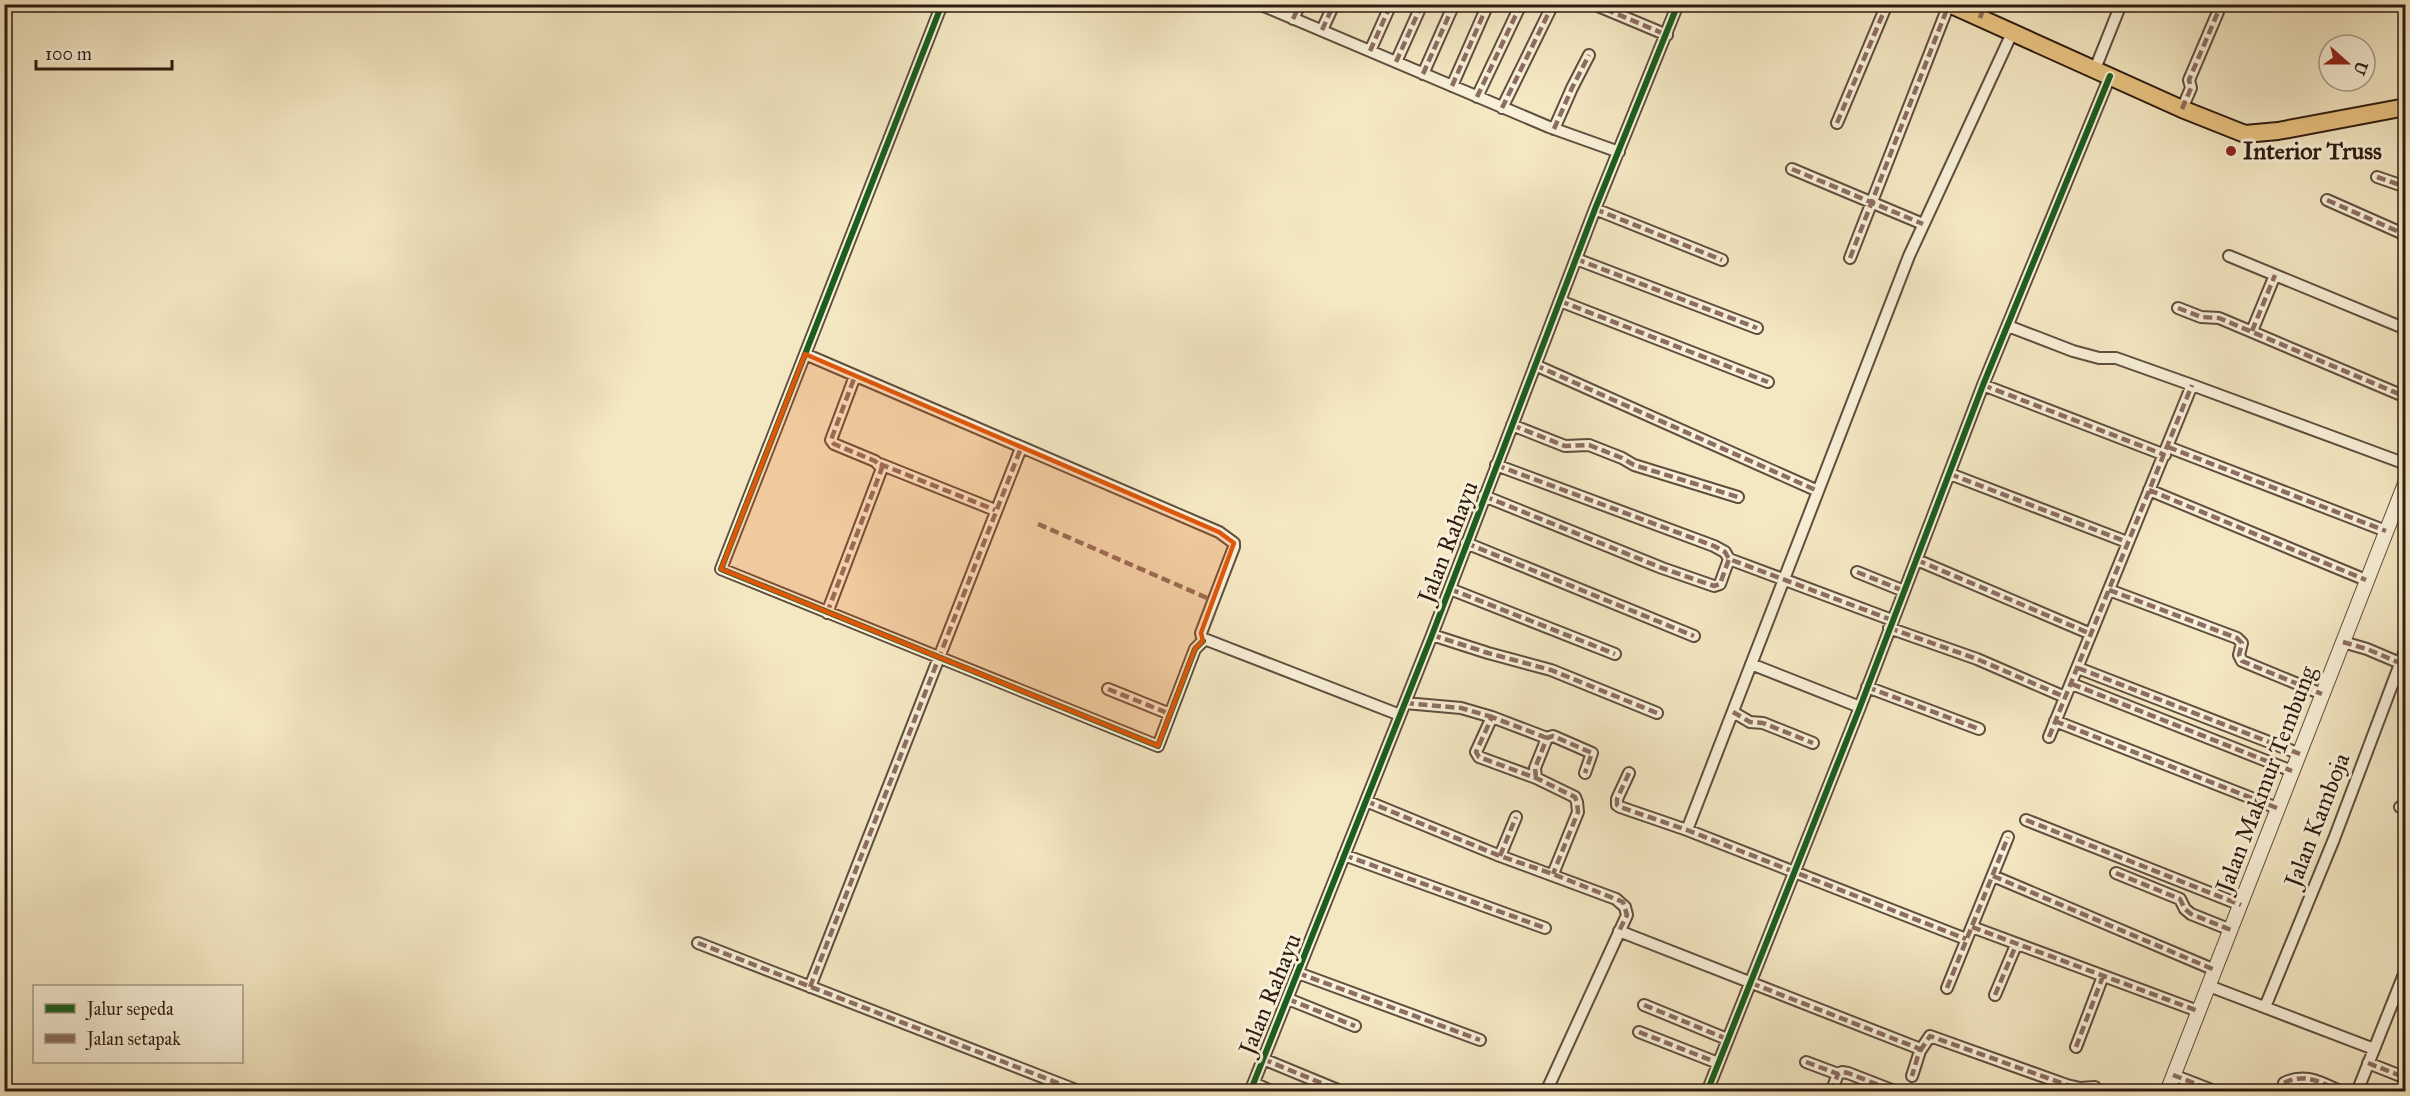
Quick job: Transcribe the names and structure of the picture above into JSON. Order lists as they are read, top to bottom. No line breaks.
{"streets":{"street":["Jalan Rahayu","Jalan Makmur Tembung","Jalan Kamboja"]},"places":["Interior Truss"],"legend":["Jalur sepeda","Jalan setapak"],"scale_bar":"100 m","north":"right"}
